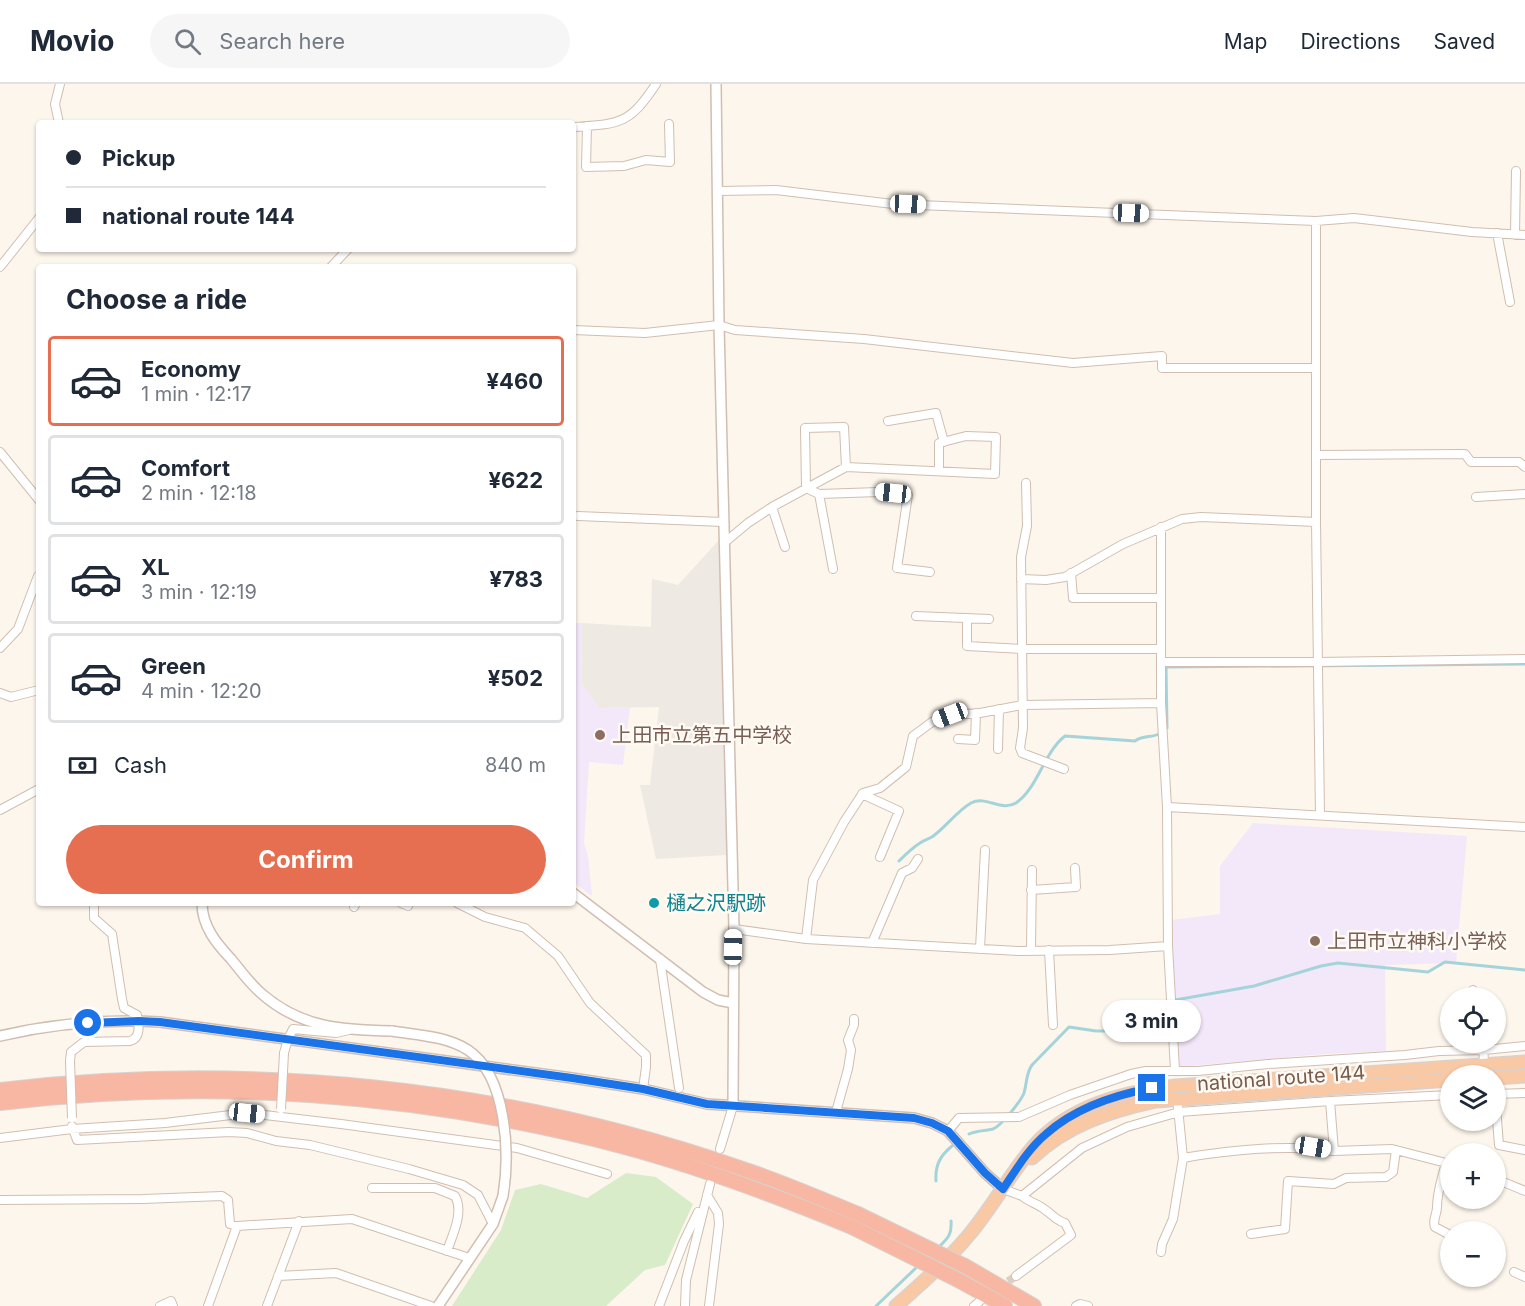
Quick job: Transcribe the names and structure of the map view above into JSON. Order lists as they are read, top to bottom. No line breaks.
{"streets":{"highway":["national route 144"]},"places":["上田市立第五中学校","樋之沢駅跡","上田市立神科小学校"],"page":{"header":"Movio","search":"Search here","nav":["Map","Directions","Saved"],"banner":["Pickup","national route 144"],"heading":"Choose a ride","list":[{"name":"Economy","note":"1 min · 12:17","value":"¥460"},{"name":"Comfort","note":"2 min · 12:18","value":"¥622"},{"name":"XL","note":"3 min · 12:19","value":"¥783"},{"name":"Green","note":"4 min · 12:20","value":"¥502"}],"pay":["Cash","840 m"],"buttons":"Confirm","map_buttons":["+","−"],"bubble":"3 min"}}
